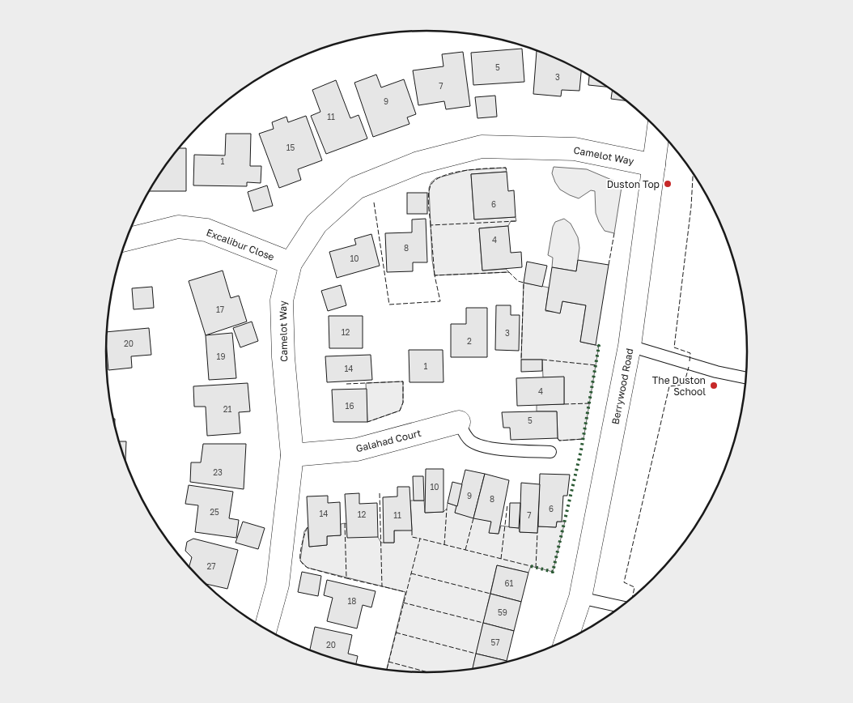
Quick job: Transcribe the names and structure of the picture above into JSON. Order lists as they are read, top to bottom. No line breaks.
{"streets":{"street":["Camelot Way","Excalibur Close","Berrywood Road","Galahad Court"]},"crossings":[["Camelot Way","Excalibur Close"],["Camelot Way","Berrywood Road"],["Camelot Way","Galahad Court"]],"places":["Duston Top","The Duston School"],"house_numbers":["5","3","7","9","11","15","1","6","4","8","10","17","12","3","2","20","19","1","14","4","16","21","5","23","10","9","8","6","25","14","12","11","7","27","61","18","59","57","20"]}
